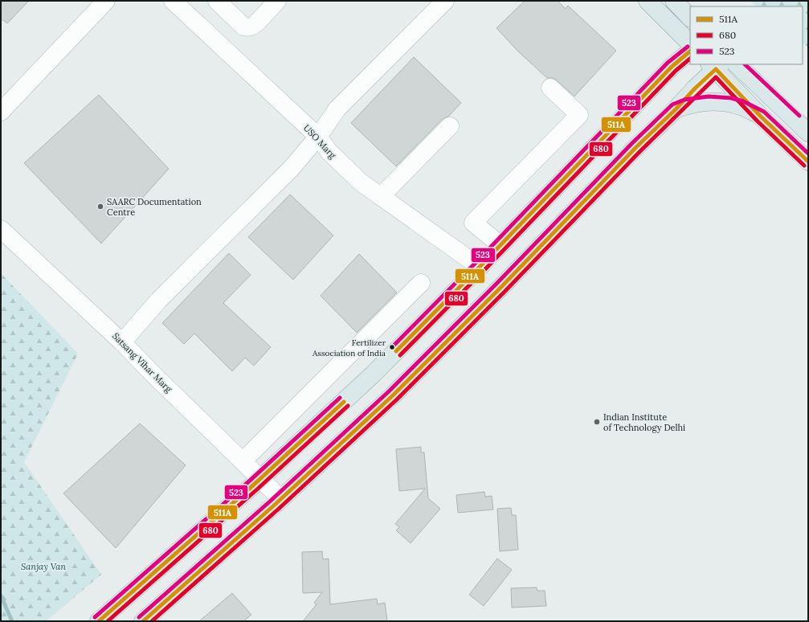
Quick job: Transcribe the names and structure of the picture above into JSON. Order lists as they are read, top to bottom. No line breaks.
{"streets":{"street":["USO Marg","Satsang Vihar Marg"]},"parks":["Sanjay Van"],"places":["SAARC Documentation Centre","Fertilizer Association of India","Indian Institute of Technology Delhi"],"lines":["transit line 523","transit line 511A","transit line 680"],"legend":["511A","680","523"]}
